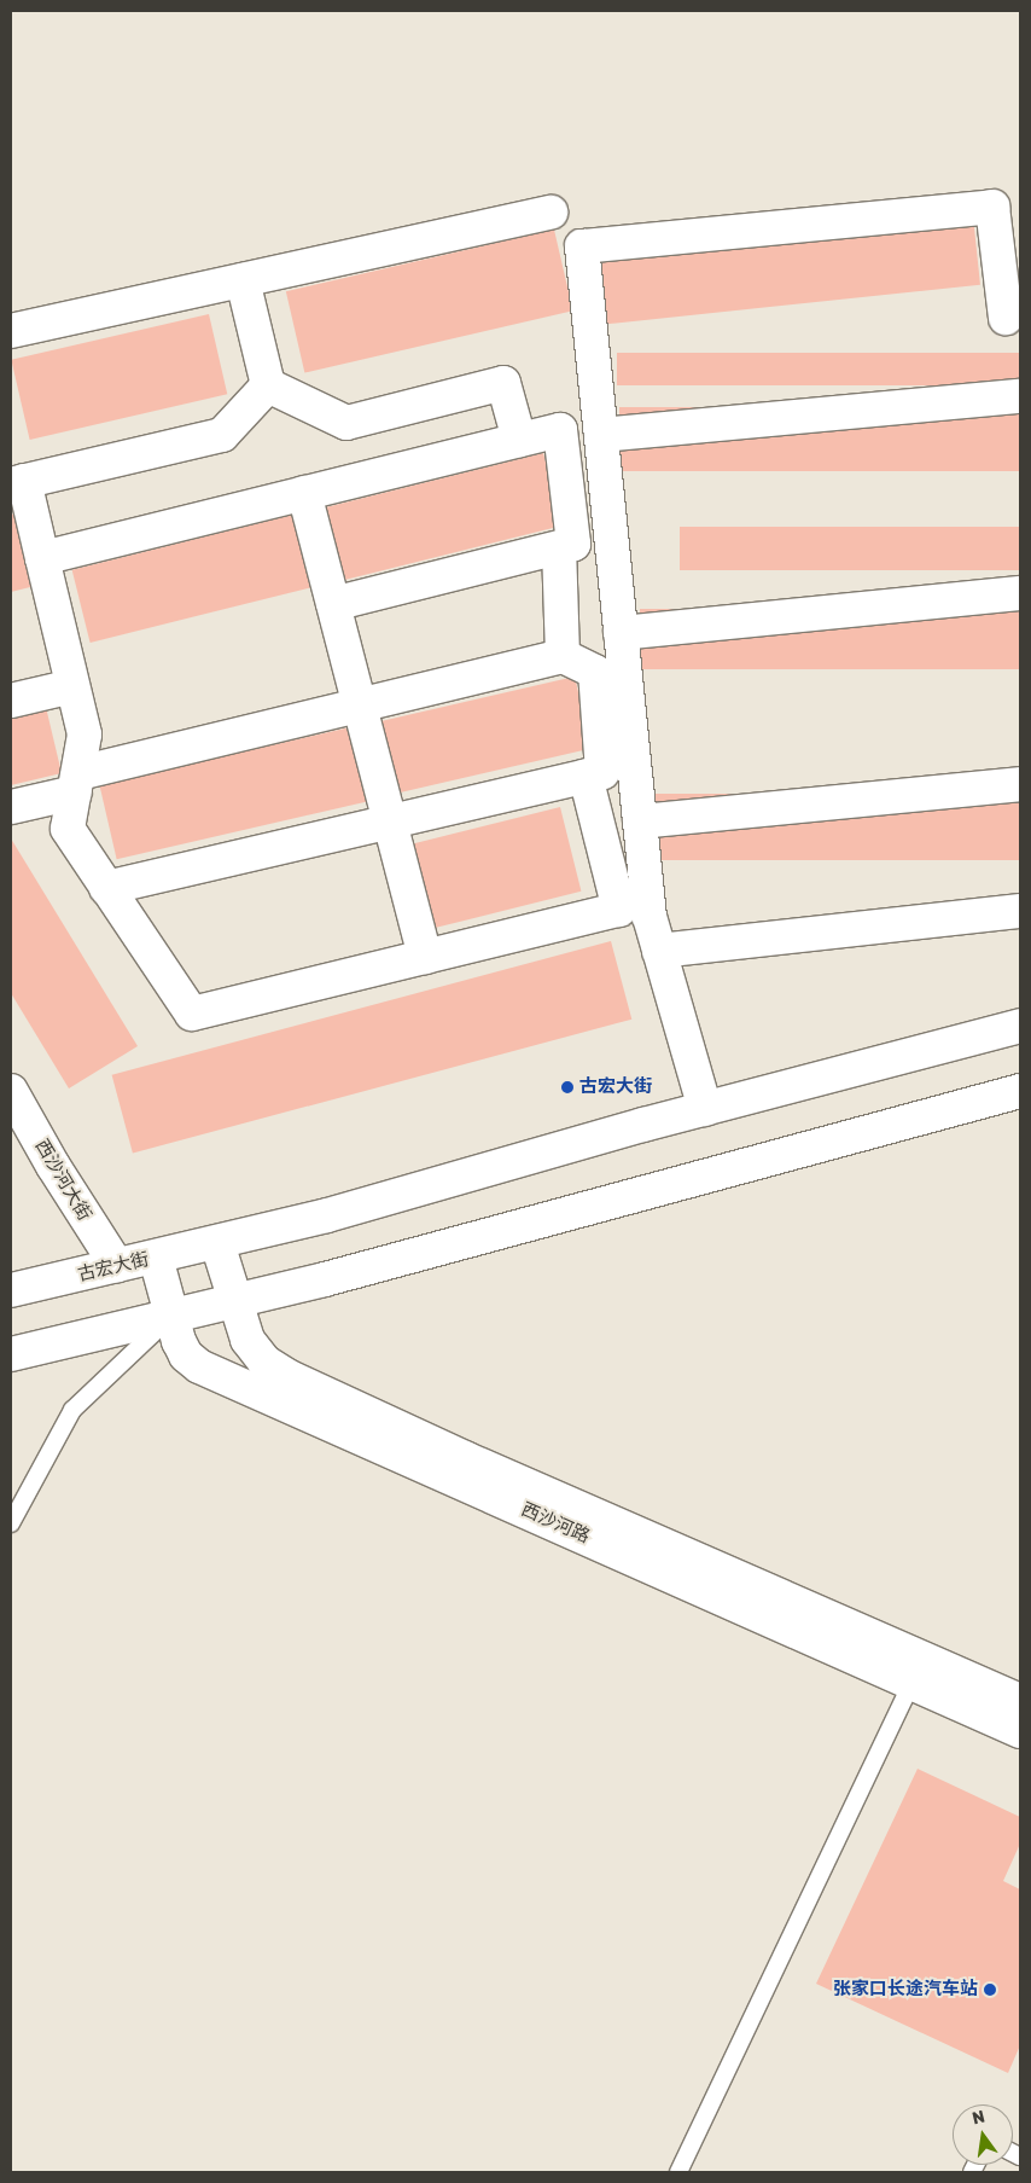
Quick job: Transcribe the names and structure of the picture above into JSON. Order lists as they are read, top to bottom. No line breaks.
{"streets":{"street":["西沙河大街","古宏大街","西沙河路"]},"crossings":[["西沙河大街","古宏大街"],["古宏大街","西沙河路"]],"places":["古宏大街","张家口长途汽车站"],"north":"top"}
